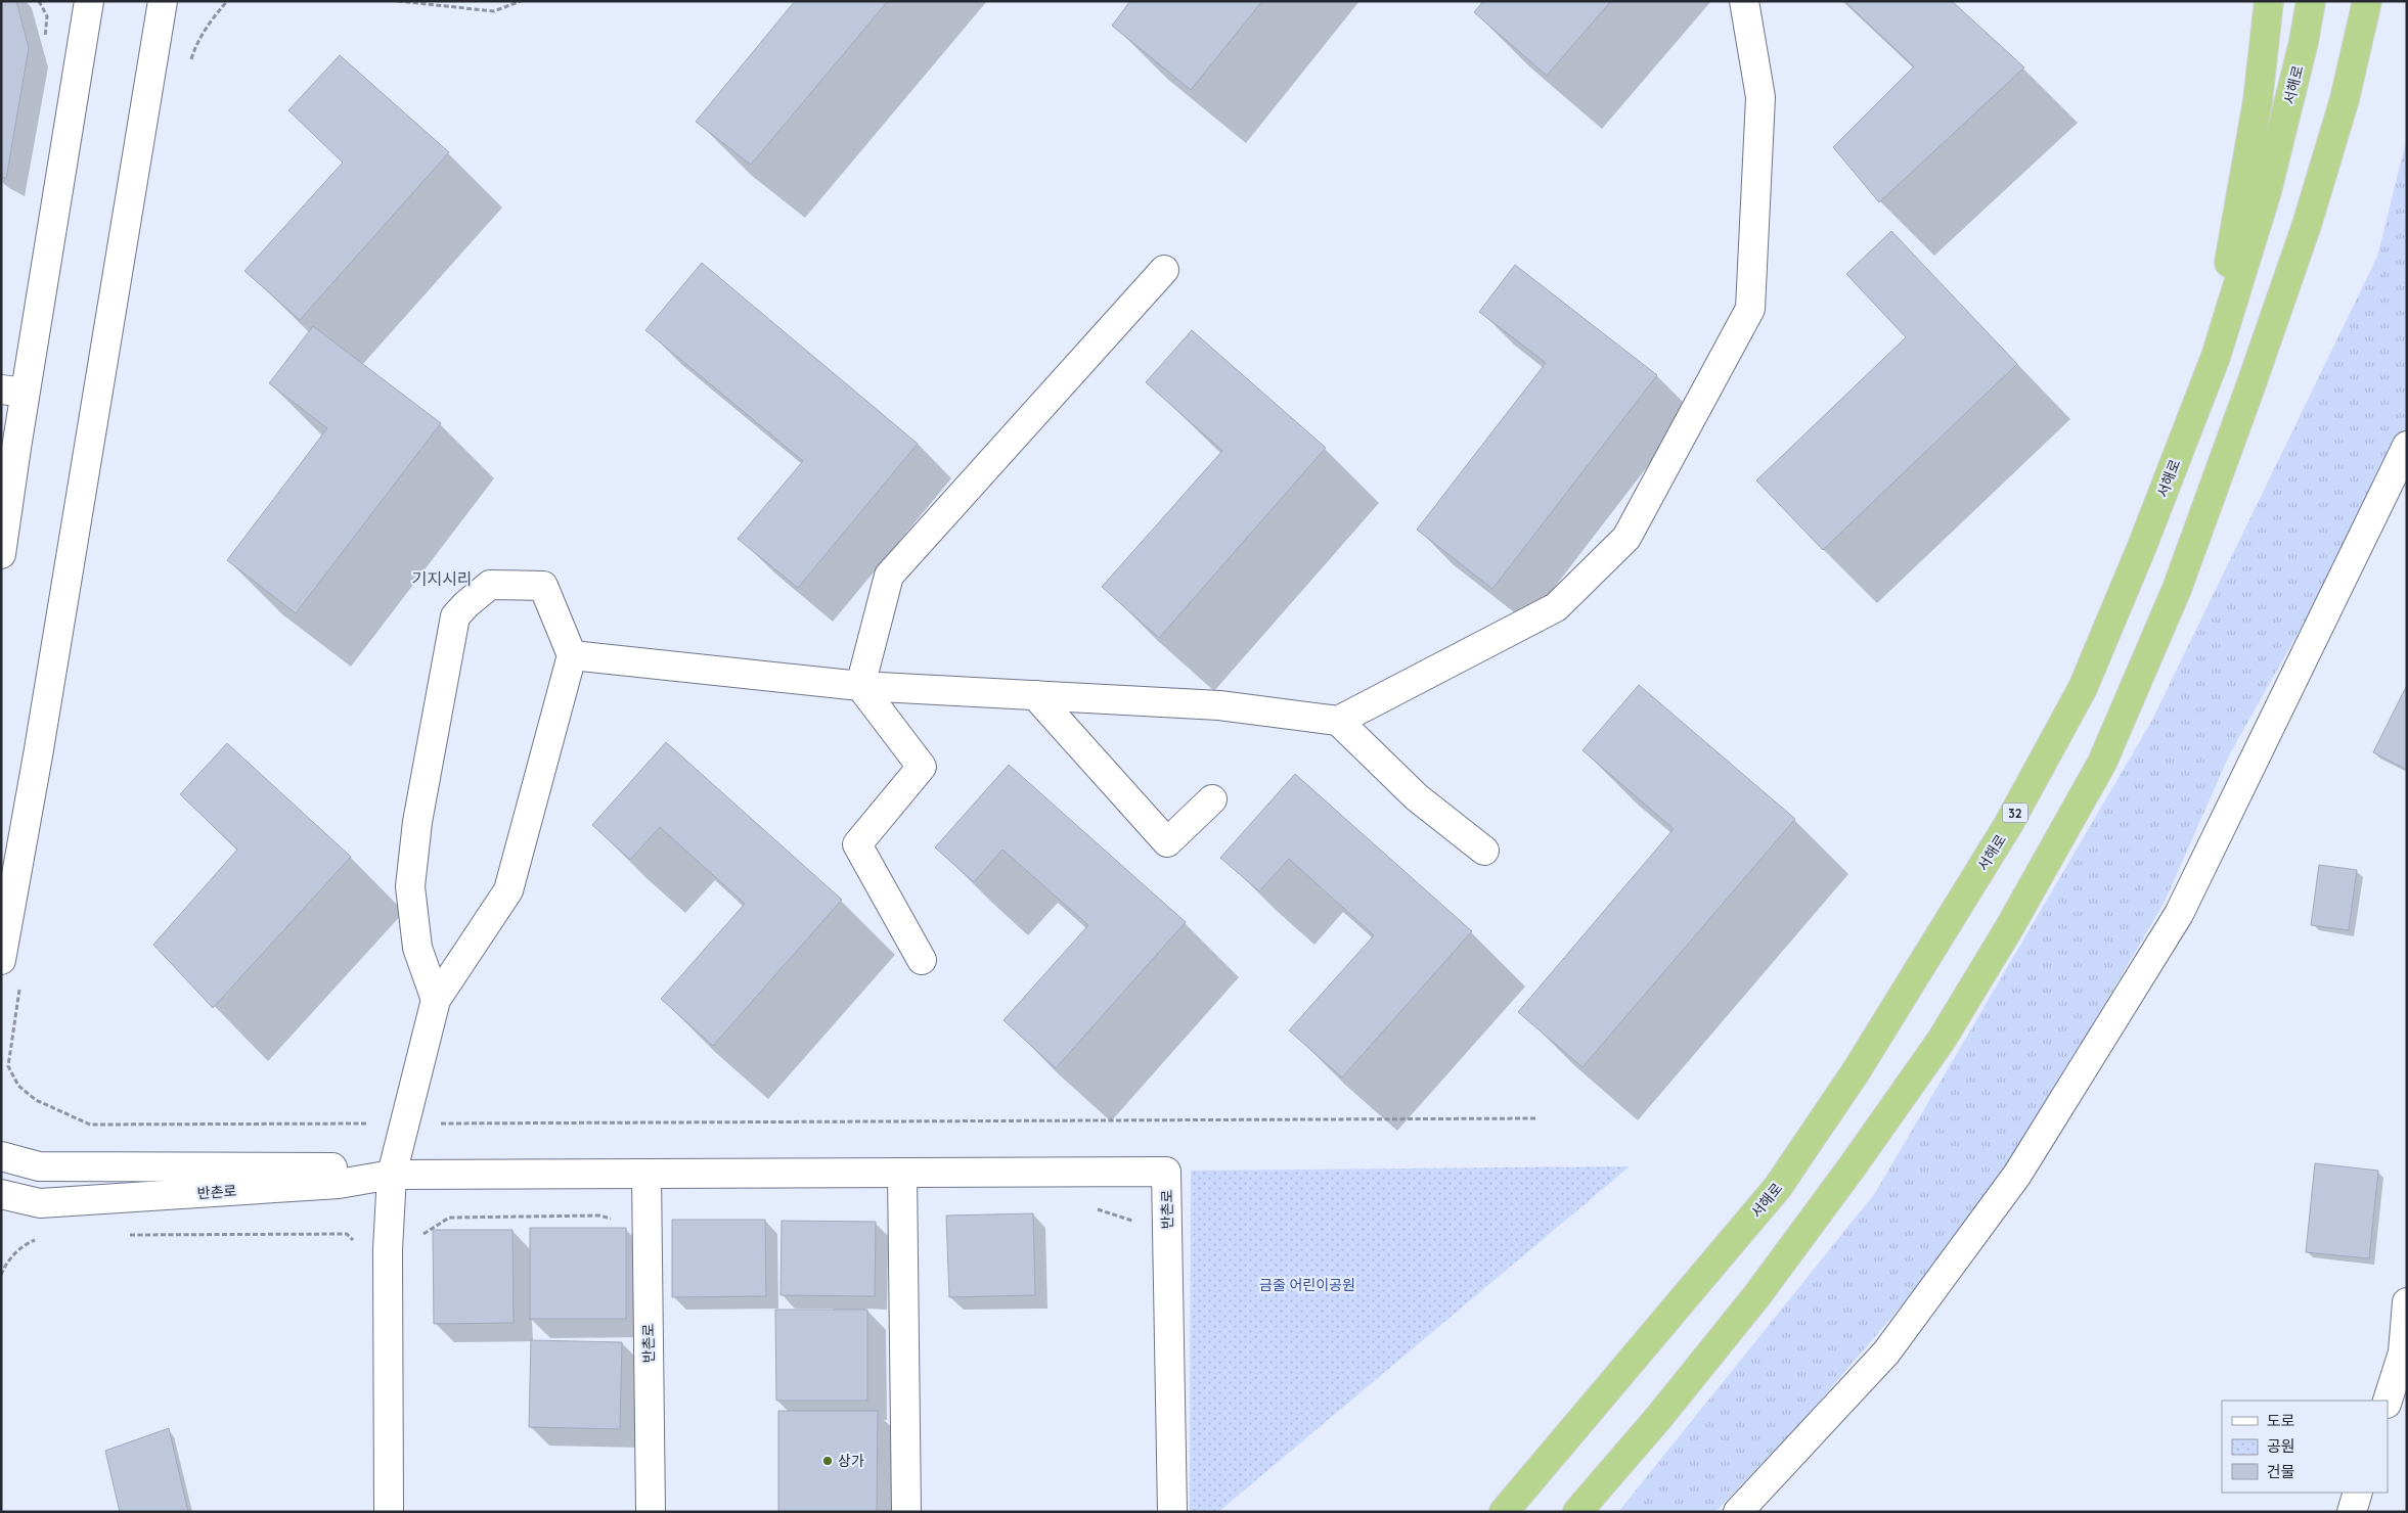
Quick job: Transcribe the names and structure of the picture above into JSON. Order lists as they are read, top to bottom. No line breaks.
{"streets":{"highway":["서해로","32"],"street":["반촌로"]},"districts":["기지시리"],"parks":["금줄 어린이공원"],"places":["상가"],"legend":["도로","공원","건물"]}
